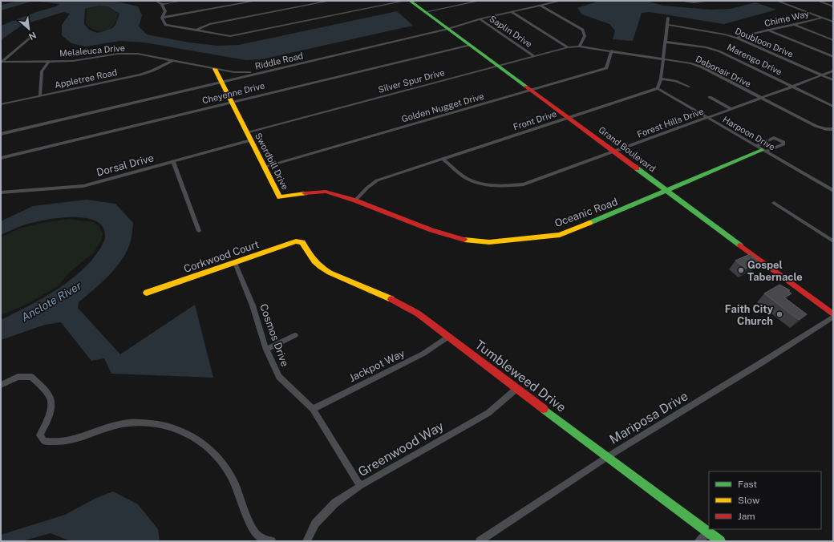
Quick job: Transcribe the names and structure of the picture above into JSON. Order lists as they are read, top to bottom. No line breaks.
{"streets":{"street":["Chime Way","Saplin Drive","Doubloon Drive","Melaleuca Drive","Marengo Drive","Riddle Road","Debonair Drive","Appletree Road","Silver Spur Drive","Cheyenne Drive","Golden Nugget Drive","Front Drive","Forest Hills Drive","Harpoon Drive","Grand Boulevard","Swordbill Drive","Dorsal Drive","Oceanic Road","Corkwood Court","Cosmos Drive","Jackpot Way","Tumbleweed Drive","Mariposa Drive","Greenwood Way"]},"crossings":[["Chime Way","Doubloon Drive"],["Saplin Drive","Riddle Road"],["Saplin Drive","Silver Spur Drive"],["Doubloon Drive","Forest Hills Drive"],["Melaleuca Drive","Riddle Road"],["Melaleuca Drive","Appletree Road"],["Melaleuca Drive","Swordbill Drive"],["Marengo Drive","Forest Hills Drive"],["Riddle Road","Grand Boulevard"],["Riddle Road","Swordbill Drive"],["Debonair Drive","Silver Spur Drive"],["Debonair Drive","Golden Nugget Drive"],["Debonair Drive","Forest Hills Drive"],["Silver Spur Drive","Grand Boulevard"],["Silver Spur Drive","Swordbill Drive"],["Cheyenne Drive","Grand Boulevard"],["Cheyenne Drive","Swordbill Drive"],["Golden Nugget Drive","Grand Boulevard"],["Golden Nugget Drive","Swordbill Drive"],["Front Drive","Forest Hills Drive"],["Front Drive","Harpoon Drive"],["Front Drive","Grand Boulevard"],["Front Drive","Swordbill Drive"],["Front Drive","Oceanic Road"],["Forest Hills Drive","Harpoon Drive"],["Forest Hills Drive","Grand Boulevard"],["Harpoon Drive","Oceanic Road"],["Grand Boulevard","Oceanic Road"],["Swordbill Drive","Dorsal Drive"],["Swordbill Drive","Oceanic Road"],["Corkwood Court","Cosmos Drive"],["Corkwood Court","Tumbleweed Drive"],["Cosmos Drive","Jackpot Way"],["Cosmos Drive","Greenwood Way"],["Jackpot Way","Tumbleweed Drive"],["Tumbleweed Drive","Mariposa Drive"],["Tumbleweed Drive","Greenwood Way"]],"water":["Anclote River"],"places":["Gospel Tabernacle","Faith City Church"],"legend":["Fast","Slow","Jam"],"north":"bottom right"}
